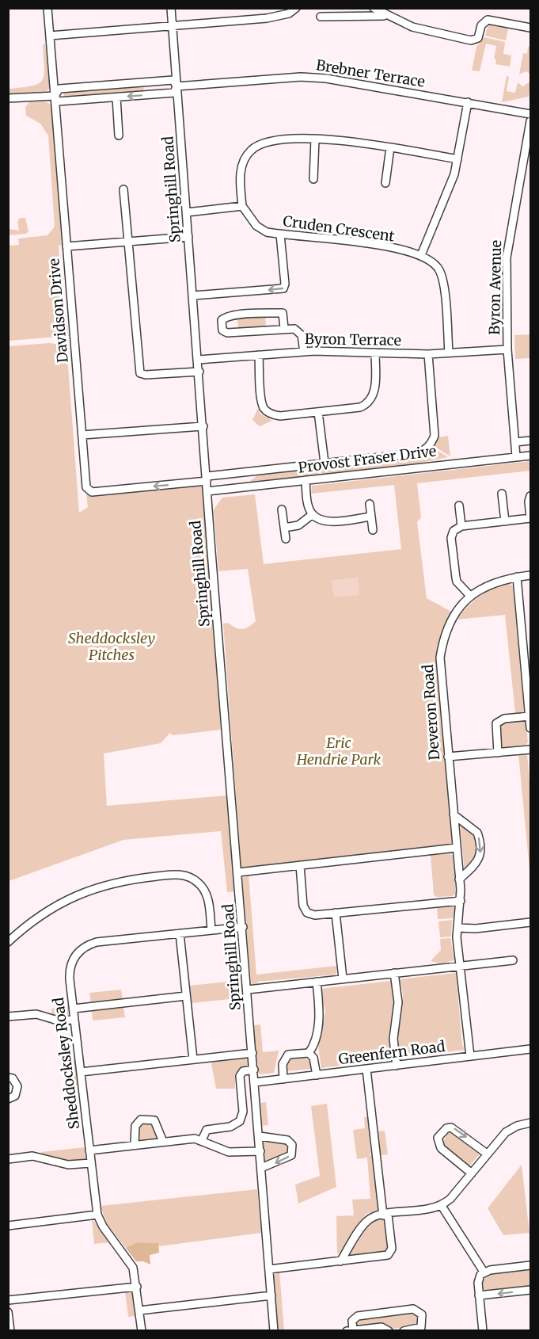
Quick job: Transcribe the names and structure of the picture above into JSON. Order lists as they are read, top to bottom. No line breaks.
{"streets":{"street":["Brebner Terrace","Springhill Road","Cruden Crescent","Byron Avenue","Davidson Drive","Byron Terrace","Provost Fraser Drive","Deveron Road","Greenfern Road","Sheddocksley Road"]},"crossings":[["Brebner Terrace","Springhill Road"],["Springhill Road","Davidson Drive"],["Springhill Road","Byron Terrace"],["Springhill Road","Provost Fraser Drive"],["Springhill Road","Greenfern Road"],["Springhill Road","Sheddocksley Road"],["Byron Avenue","Byron Terrace"],["Byron Avenue","Provost Fraser Drive"],["Deveron Road","Greenfern Road"]],"parks":["Sheddocksley Pitches","Eric Hendrie Park"]}
